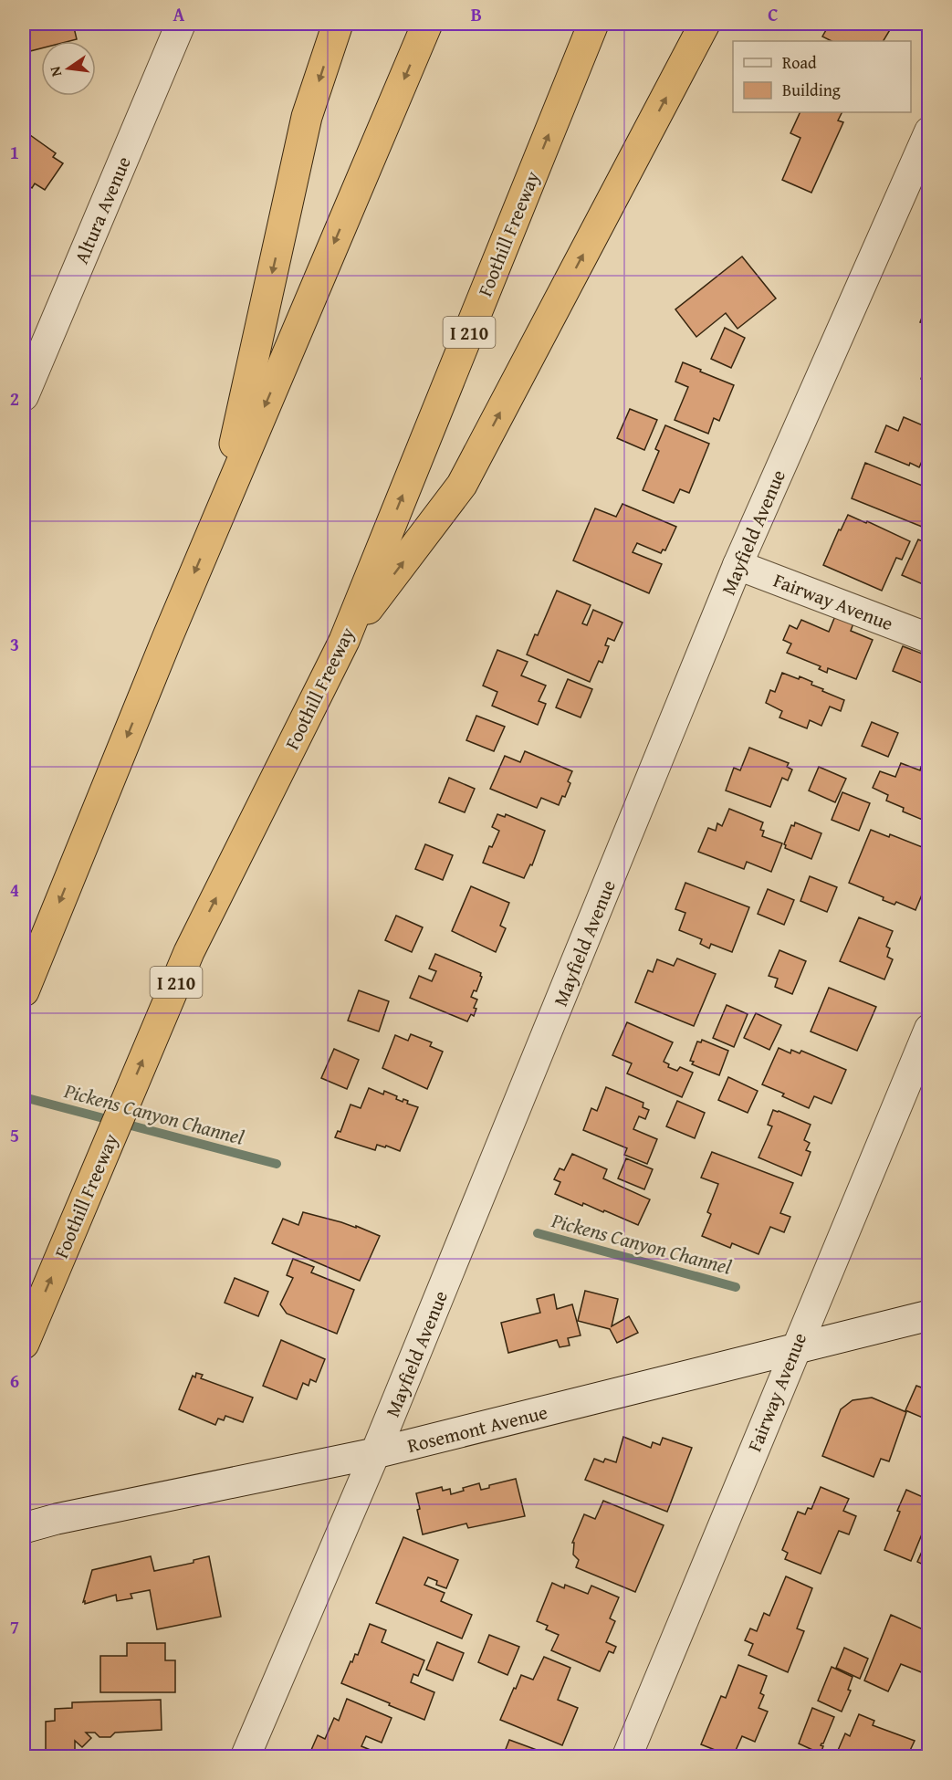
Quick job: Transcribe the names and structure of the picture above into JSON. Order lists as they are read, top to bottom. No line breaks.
{"streets":{"highway":["Foothill Freeway","I 210"],"street":["Altura Avenue","Mayfield Avenue","Fairway Avenue","Rosemont Avenue"]},"crossings":[["Mayfield Avenue","Fairway Avenue"],["Mayfield Avenue","Rosemont Avenue"],["Fairway Avenue","Rosemont Avenue"]],"water":["Pickens Canyon Channel"],"legend":["Road","Building"],"north":"left","grid":{"columns":["A","B","C"],"rows":["1","2","3","4","5","6","7"]}}
